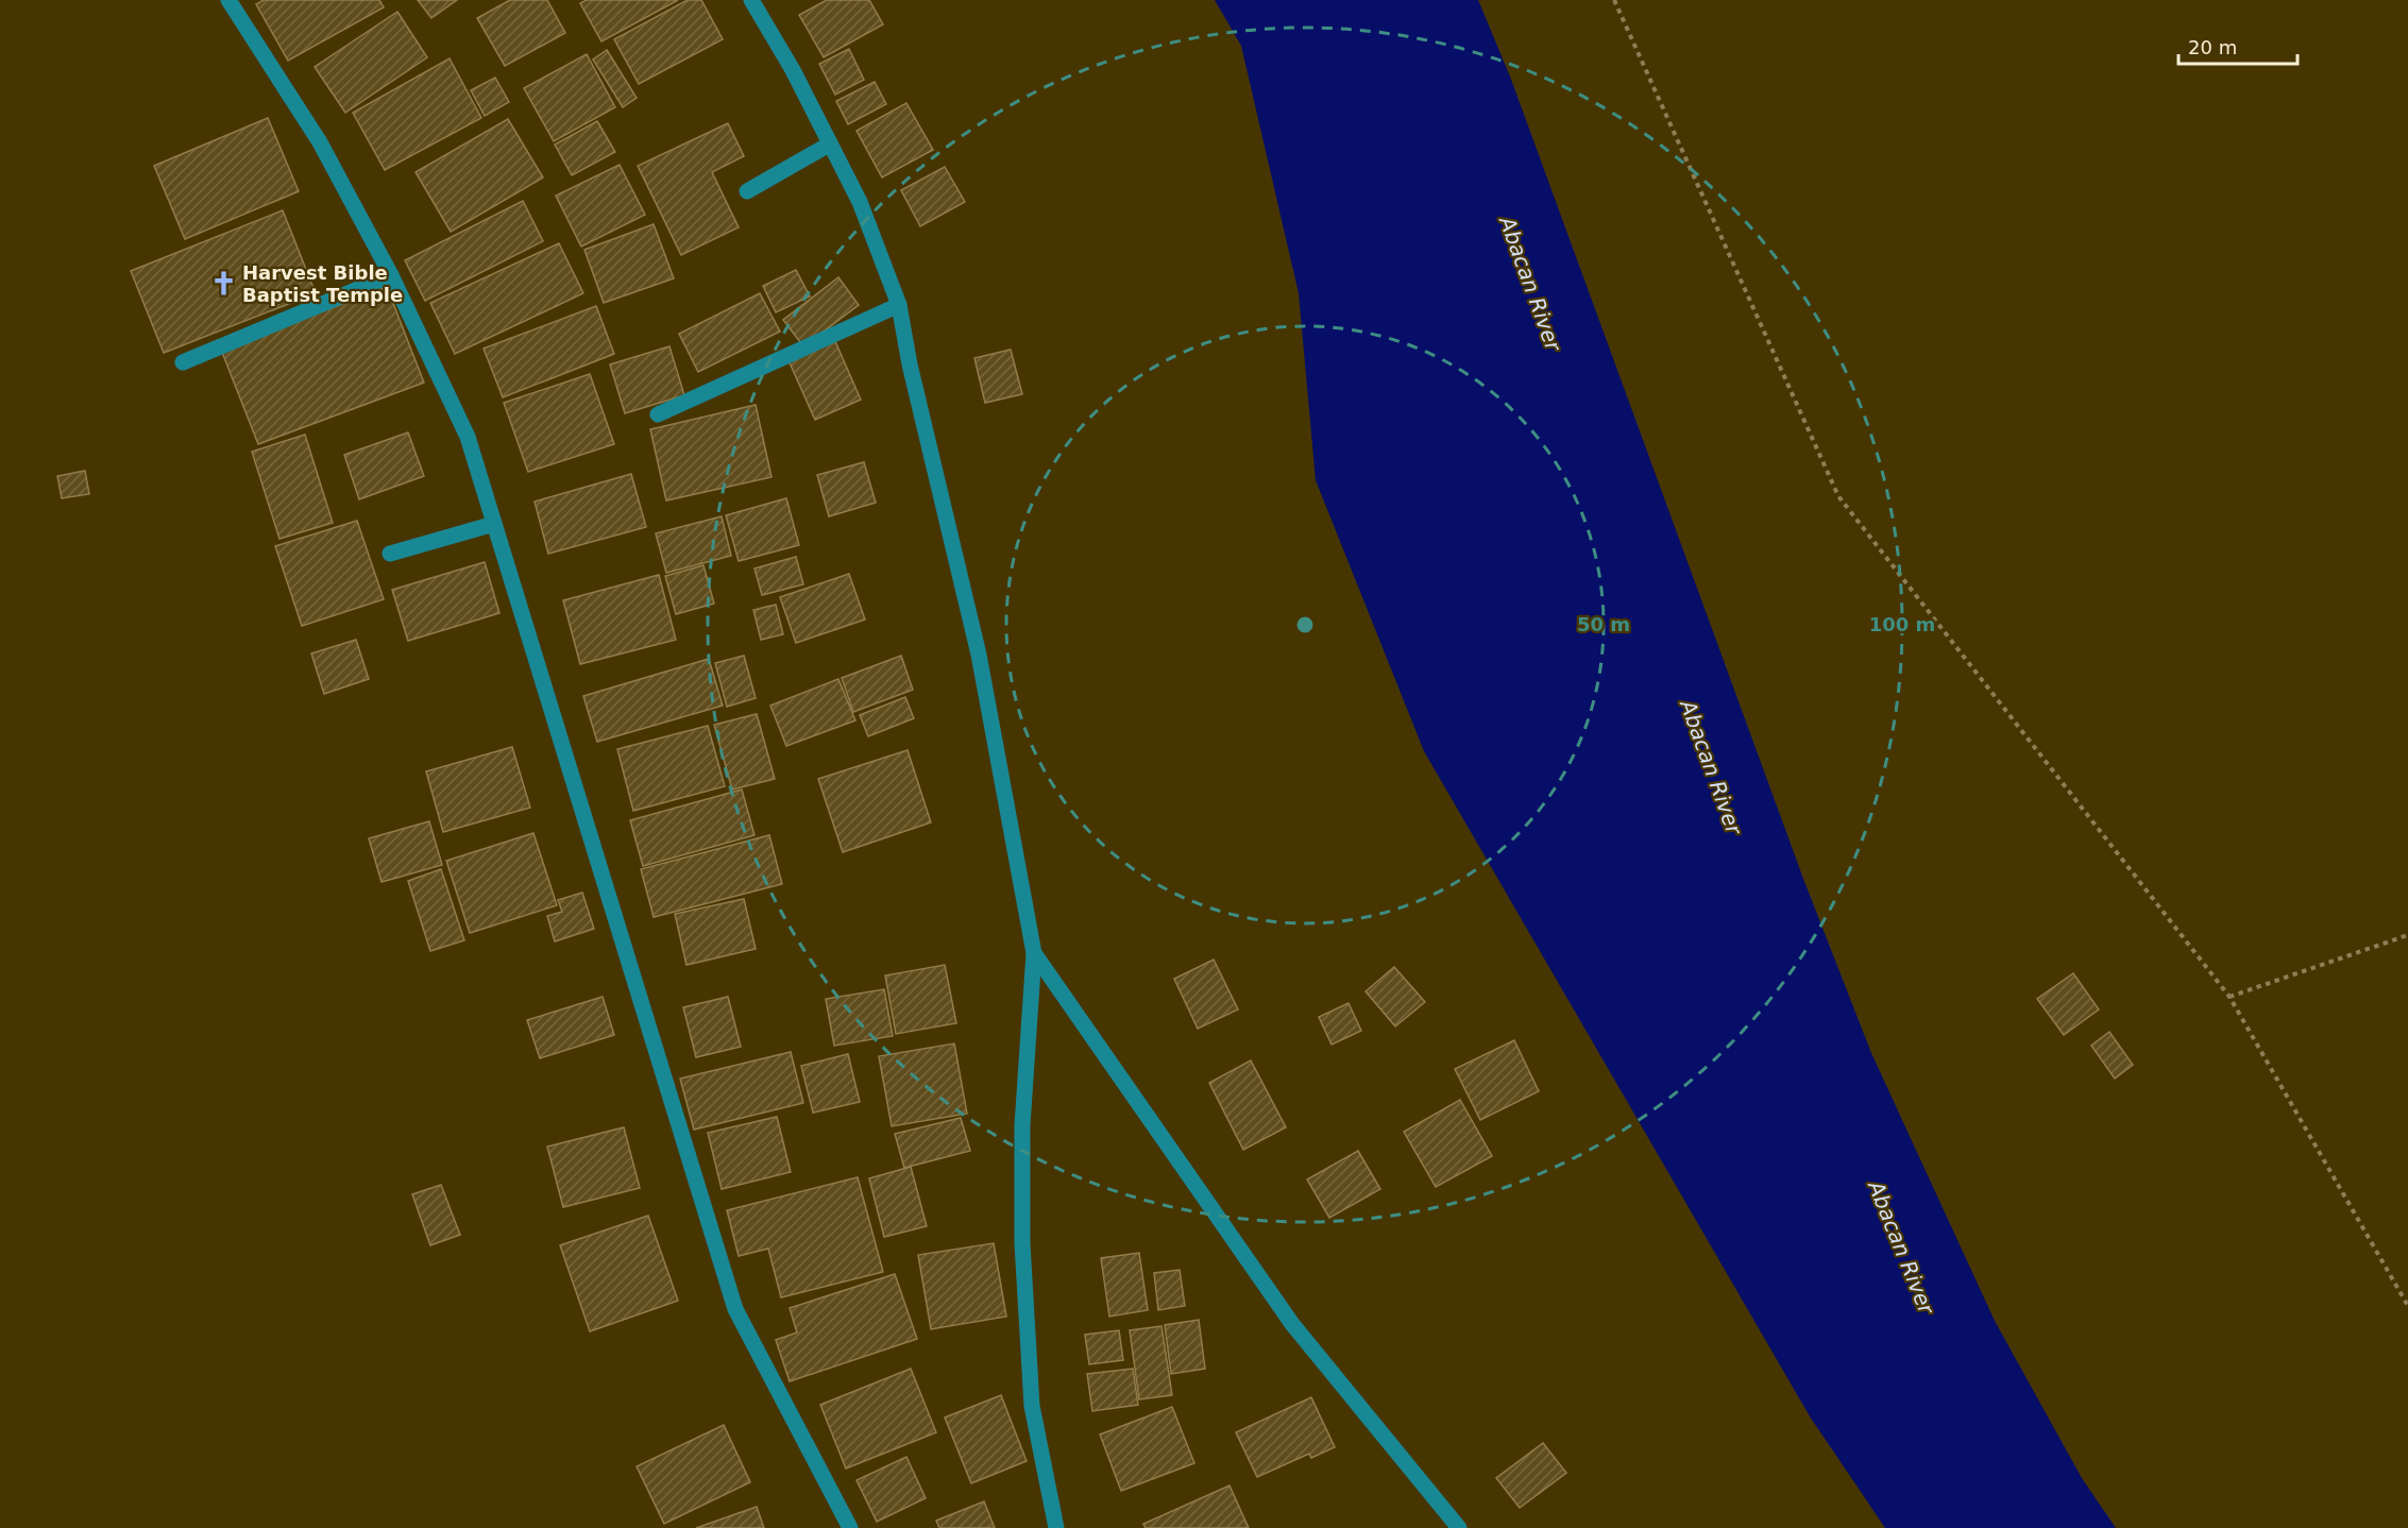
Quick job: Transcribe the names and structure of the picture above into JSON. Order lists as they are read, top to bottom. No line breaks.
{"water":["Abacan River"],"places":{"church":["Harvest Bible Baptist Temple"]},"scale_bar":"20 m","rings":["50 m","100 m"]}
